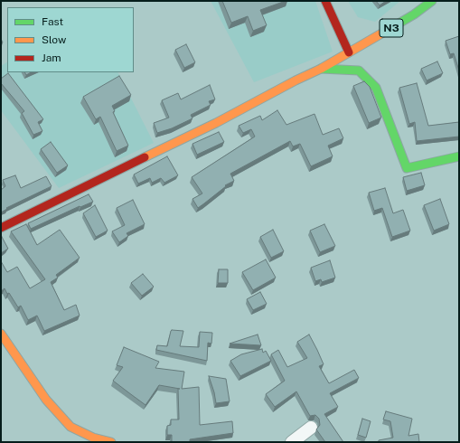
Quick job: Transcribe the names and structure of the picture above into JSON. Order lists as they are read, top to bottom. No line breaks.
{"streets":{"main road":["N3"]},"legend":["Fast","Slow","Jam"]}
